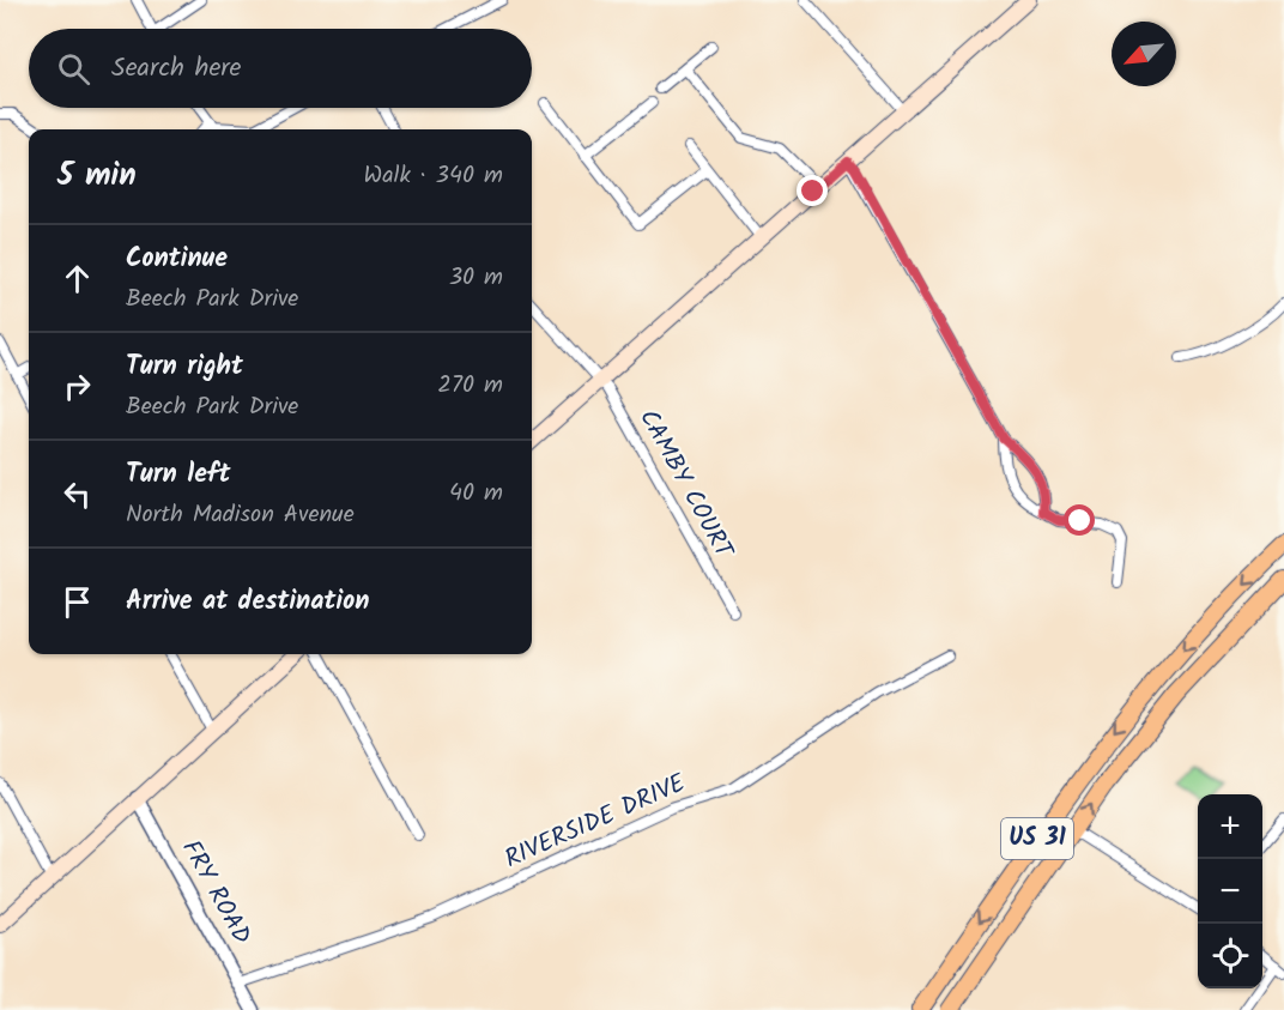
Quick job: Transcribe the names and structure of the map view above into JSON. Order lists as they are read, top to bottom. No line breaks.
{"streets":{"main road":["US 31"],"street":["CAMBY COURT","RIVERSIDE DRIVE","FRY ROAD"]},"crossings":[["RIVERSIDE DRIVE","FRY ROAD"]],"north":"bottom left","page":{"search":"Search here","heading":["5 min","Walk · 340 m"],"list":[["Continue","Beech Park Drive","30 m"],["Turn right","Beech Park Drive","270 m"],["Turn left","North Madison Avenue","40 m"],"Arrive at destination"],"map_buttons":["+","−"]}}
